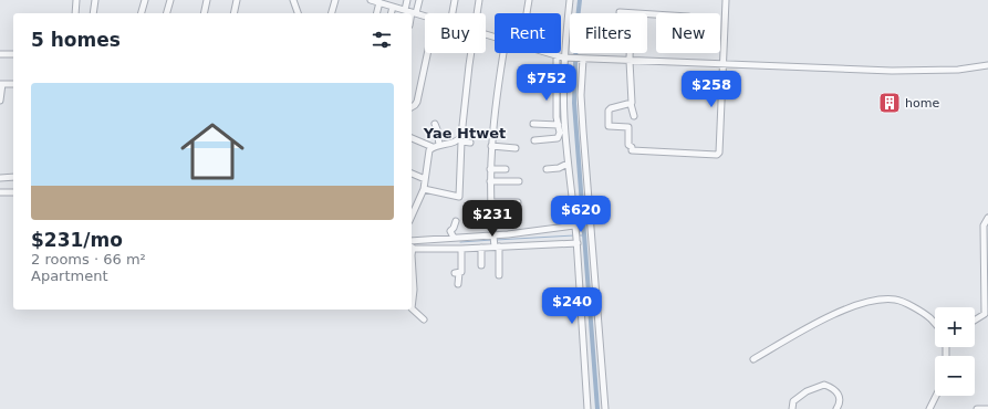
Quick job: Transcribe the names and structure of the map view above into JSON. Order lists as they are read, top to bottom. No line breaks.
{"districts":["Yae Htwet"],"places":{"building":["home"]},"page":{"chip":["Buy","Rent","Filters","New"],"heading":"5 homes","price":["$752","$258","$620","$231","$240"],"list":[{"name":"$231/mo","note":"2 rooms · 66 m² · Apartment"}],"map_buttons":["+","−"]}}
